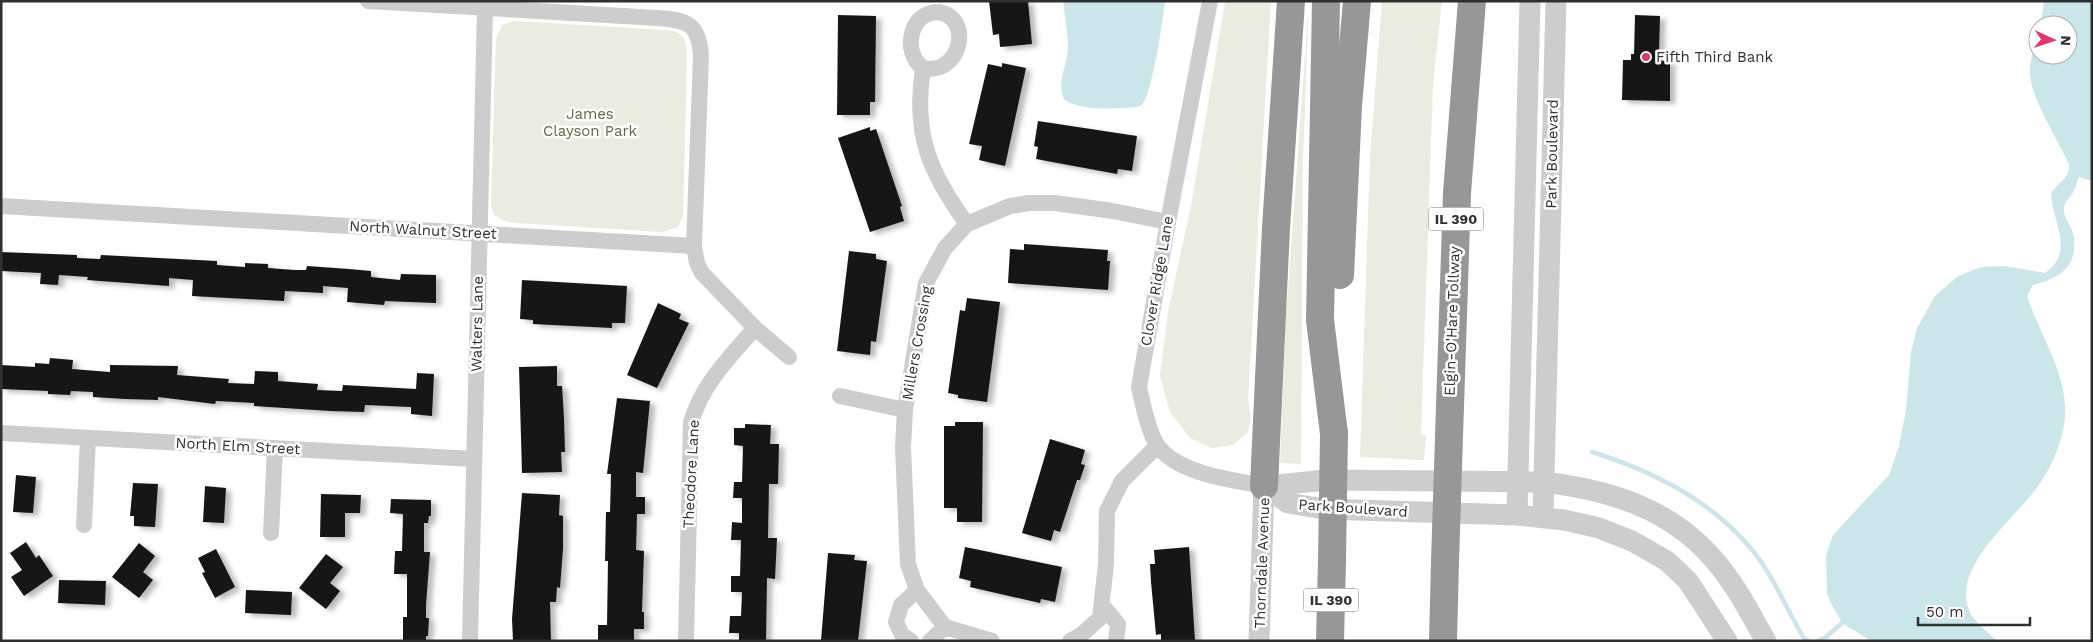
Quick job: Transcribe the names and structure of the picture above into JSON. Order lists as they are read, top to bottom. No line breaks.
{"streets":{"highway":["IL 390","Elgin-O'Hare Tollway"],"street":["Park Boulevard","North Walnut Street","Clover Ridge Lane","Walters Lane","Millers Crossing","North Elm Street","Theodore Lane","Thorndale Avenue"]},"crossings":[["Park Boulevard","Thorndale Avenue"],["North Walnut Street","Walters Lane"],["Clover Ridge Lane","Millers Crossing"],["Walters Lane","North Elm Street"]],"parks":["James Clayson Park"],"places":["Fifth Third Bank"],"scale_bar":"50 m","north":"right"}
